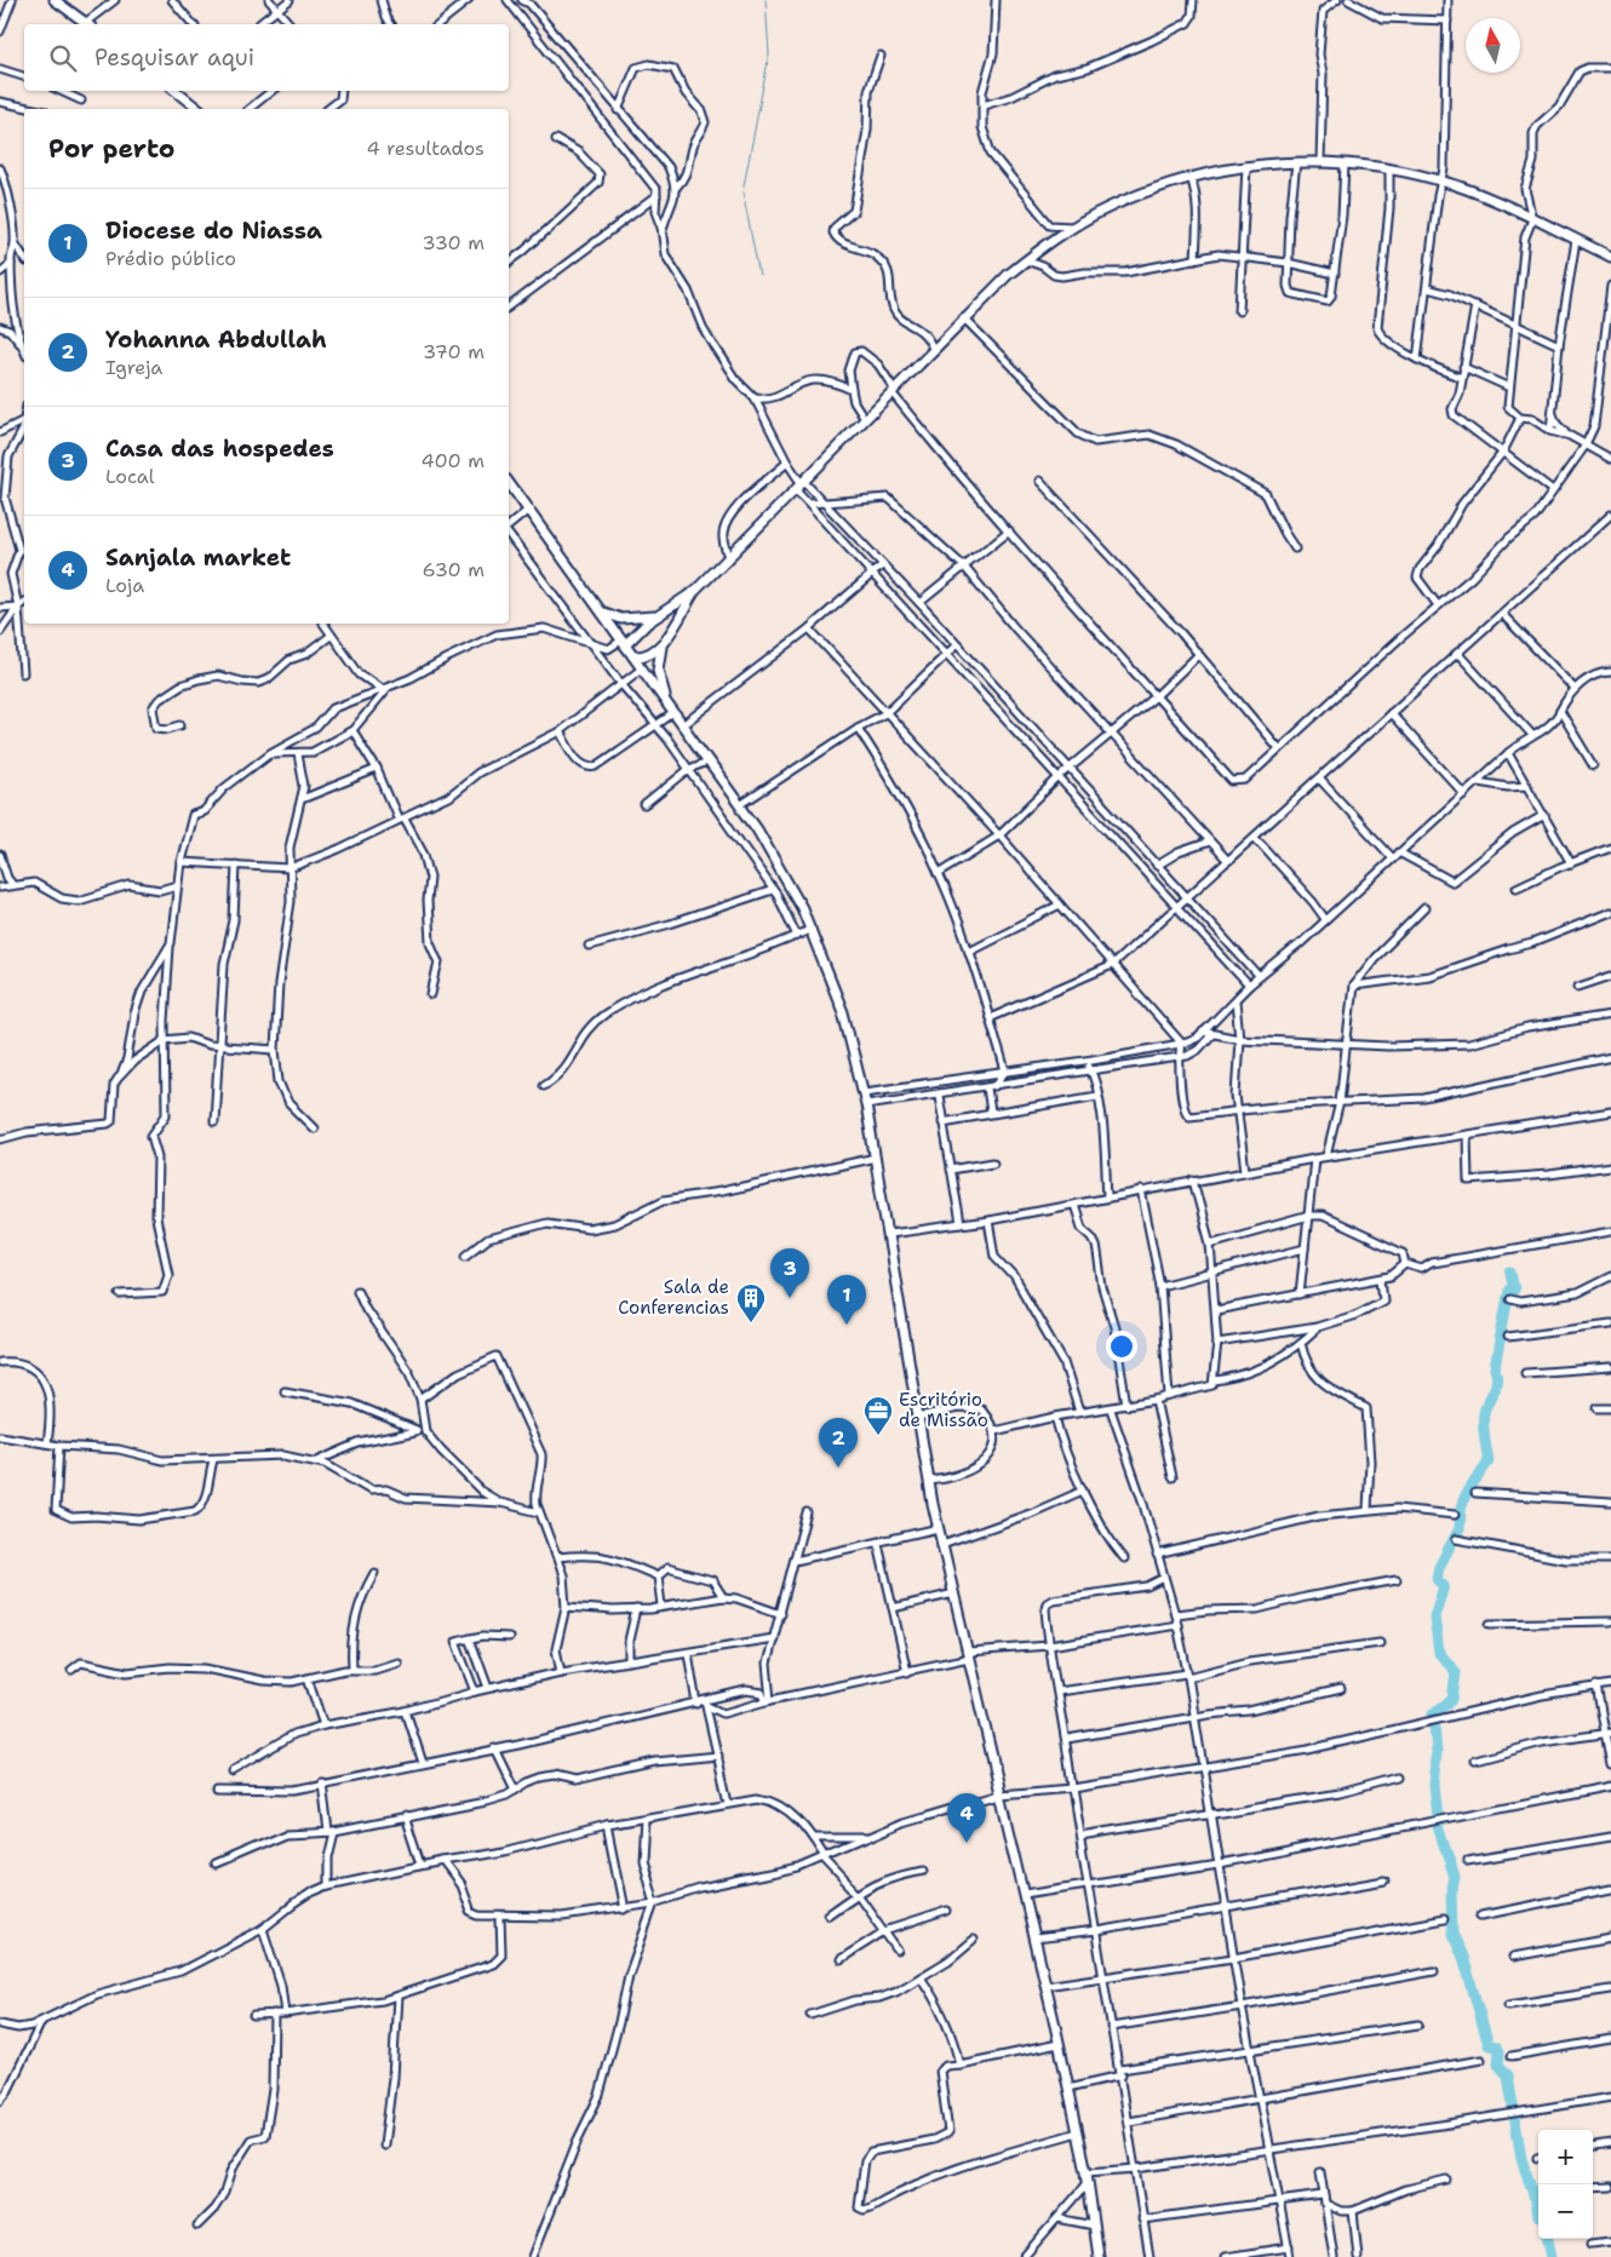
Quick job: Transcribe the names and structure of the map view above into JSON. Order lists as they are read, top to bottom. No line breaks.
{"places":{"building":["Sala de Conferencias"],"office":["Escritório de Missão"]},"north":"top","page":{"search":"Pesquisar aqui","heading":["Por perto","4 resultados"],"list":[{"mark":"1","name":"Diocese do Niassa","note":"Prédio público","value":"330 m"},{"mark":"2","name":"Yohanna Abdullah","note":"Igreja","value":"370 m"},{"mark":"3","name":"Casa das hospedes","note":"Local","value":"400 m"},{"mark":"4","name":"Sanjala market","note":"Loja","value":"630 m"}],"pins":["3","1","2","4"],"map_buttons":["+","−"]}}
